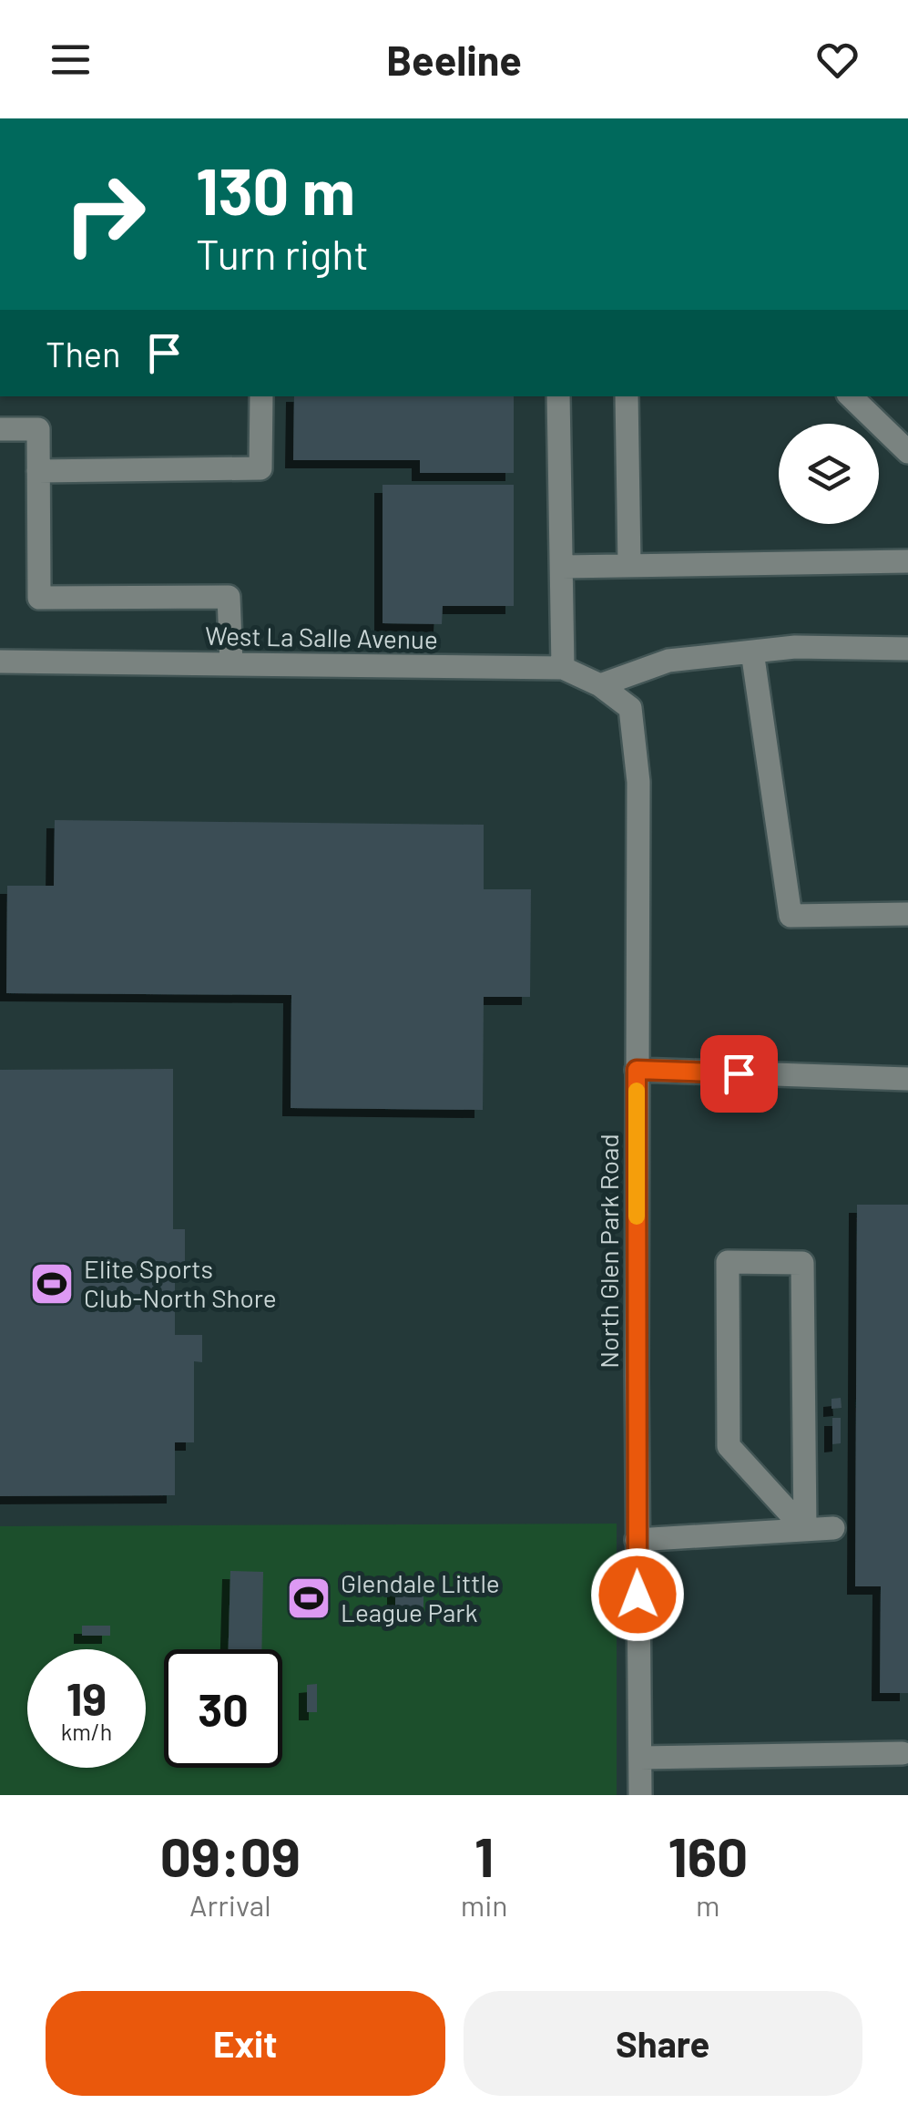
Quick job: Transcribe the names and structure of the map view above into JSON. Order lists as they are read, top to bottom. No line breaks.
{"streets":{"street":["West La Salle Avenue","North Glen Park Road"]},"crossings":[["West La Salle Avenue","North Glen Park Road"]],"places":{"sports":["Elite Sports Club-North Shore","Glendale Little League Park"]},"page":{"header":"Beeline","turn":["130 m","Turn right"],"then":"Then","speed":"19 km/h","limit":"30","eta":["09:09","Arrival","1","min","160","m"],"buttons":["Exit","Share"]}}
